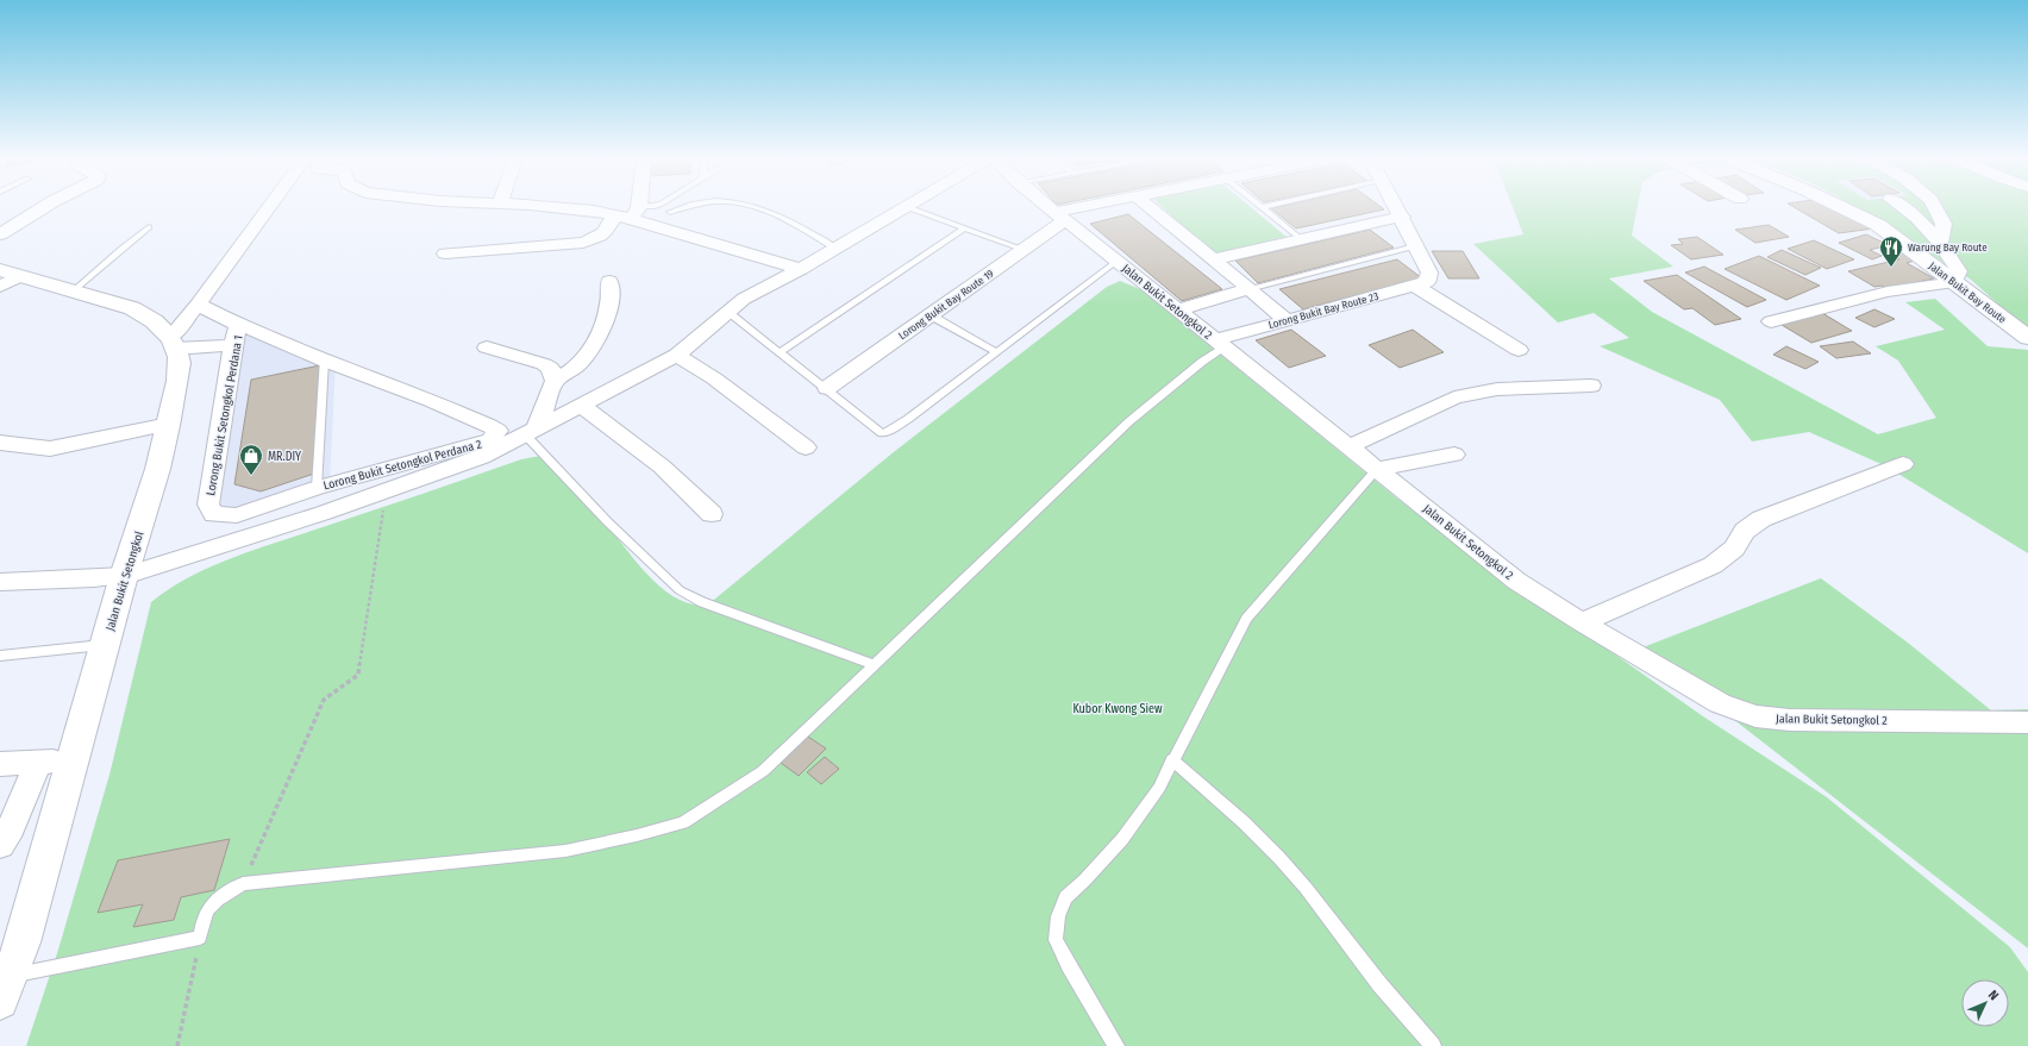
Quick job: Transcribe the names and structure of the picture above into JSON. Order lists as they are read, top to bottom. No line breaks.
{"streets":{"street":["Jalan Bukit Bay Route","Jalan Bukit Setongkol 2","Lorong Bukit Bay Route 19","Lorong Bukit Bay Route 23","Lorong Bukit Setongkol Perdana 1","Lorong Bukit Setongkol Perdana 2","Jalan Bukit Setongkol"]},"crossings":[["Jalan Bukit Setongkol 2","Lorong Bukit Bay Route 19"],["Jalan Bukit Setongkol 2","Lorong Bukit Bay Route 23"],["Lorong Bukit Setongkol Perdana 1","Lorong Bukit Setongkol Perdana 2"]],"parks":["Kubor Kwong Siew"],"places":{"restaurant":["Warung Bay Route"],"shop":["MR.DIY"]},"north":"top right"}
